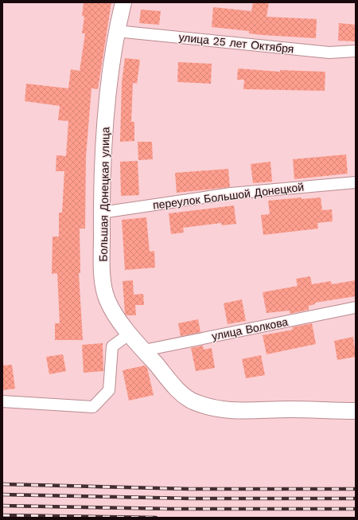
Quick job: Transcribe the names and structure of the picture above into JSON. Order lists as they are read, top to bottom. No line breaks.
{"streets":{"street":["улица 25 лет Октября","Большая Донецкая улица","переулок Большой Донецкой","улица Волкова"]},"crossings":[["улица 25 лет Октября","Большая Донецкая улица"],["Большая Донецкая улица","переулок Большой Донецкой"],["Большая Донецкая улица","улица Волкова"]]}
